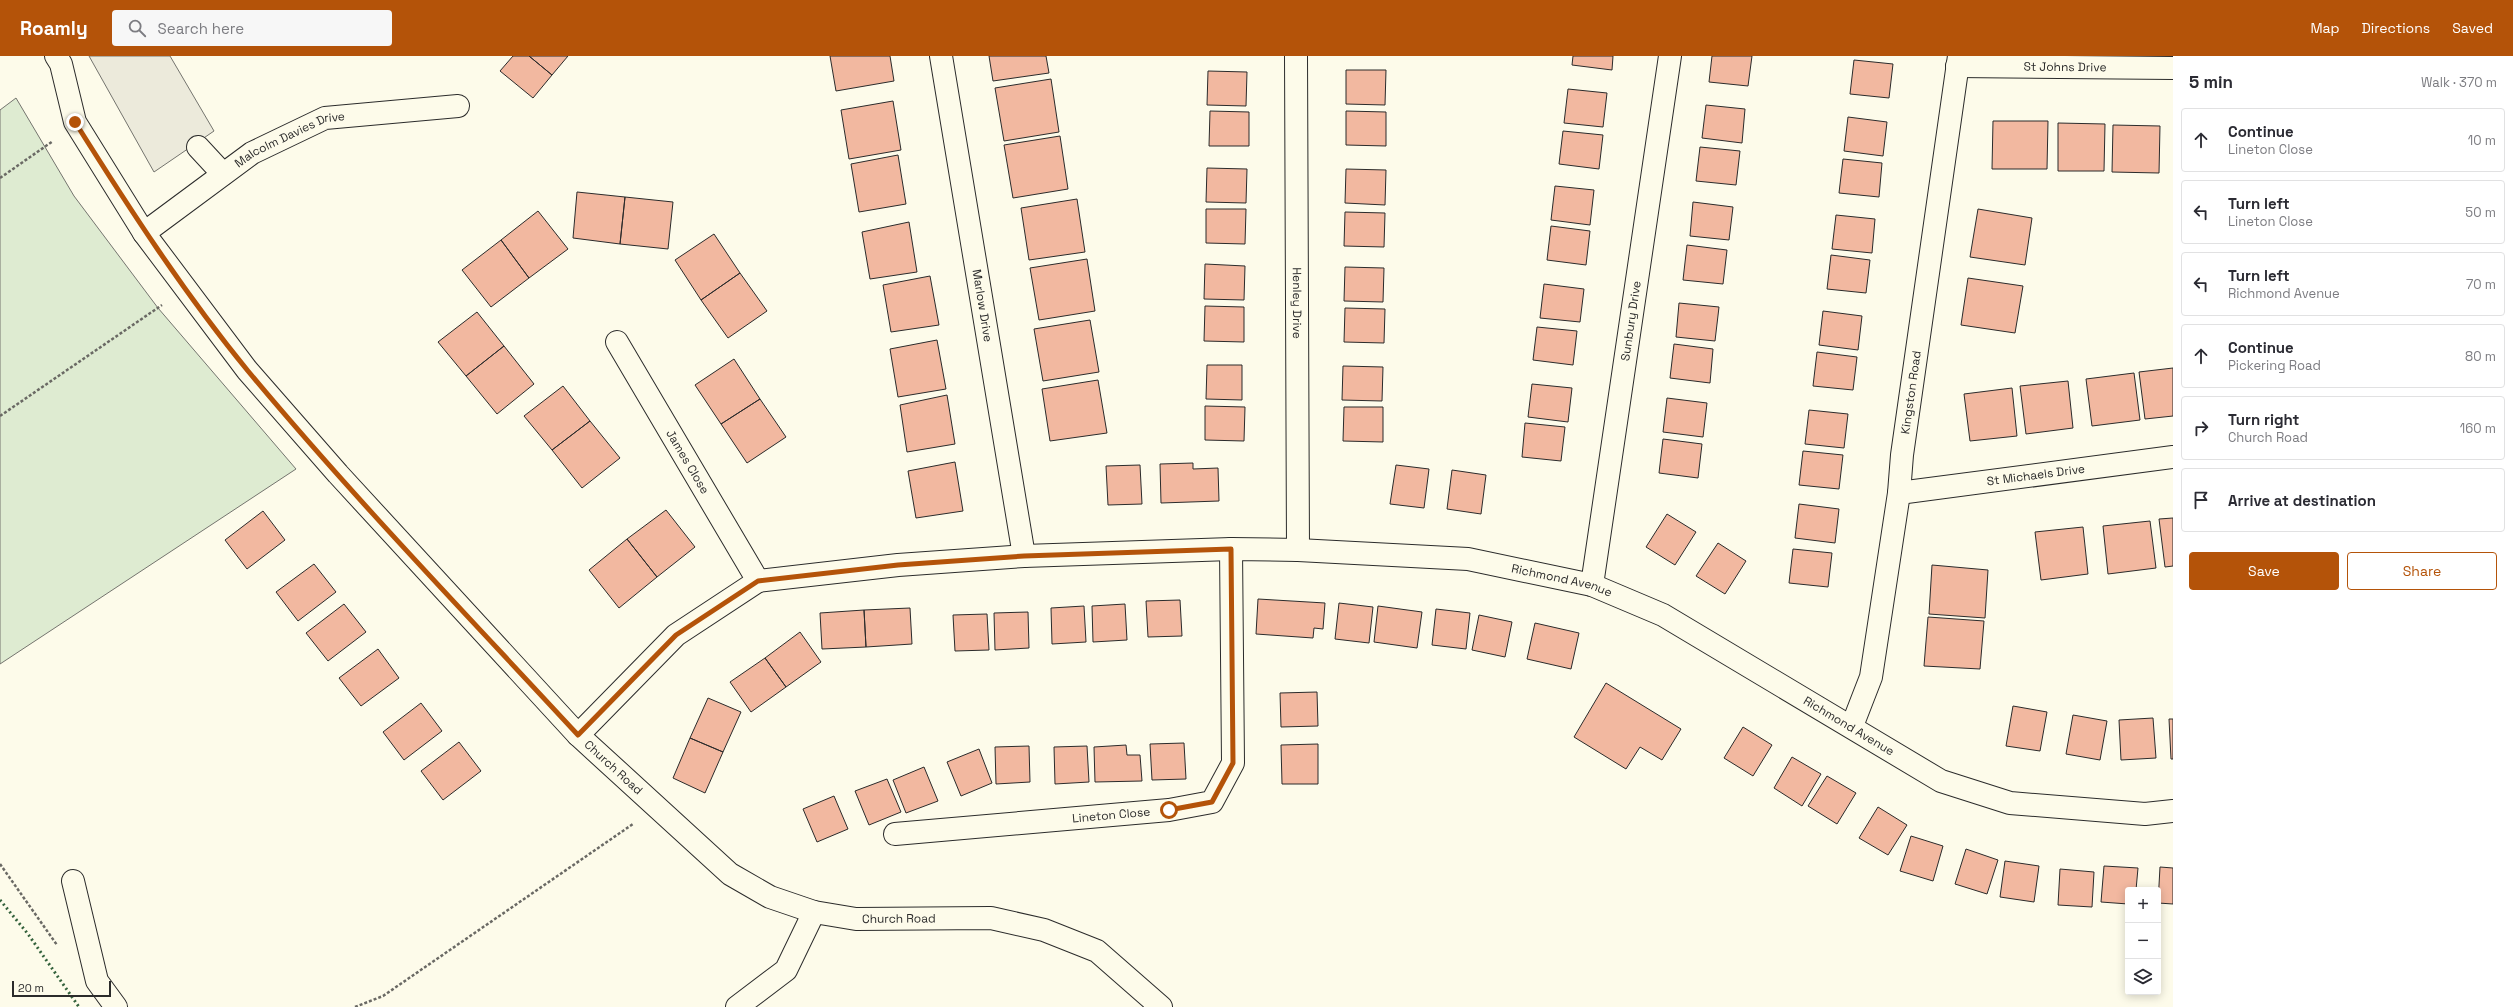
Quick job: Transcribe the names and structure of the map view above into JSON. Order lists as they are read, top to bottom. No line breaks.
{"streets":{"street":["St Johns Drive","Malcolm Davies Drive","Henley Drive","Marlow Drive","Sunbury Drive","Kingston Road","James Close","St Michaels Drive","Richmond Avenue","Church Road","Lineton Close"]},"crossings":[["St Johns Drive","Kingston Road"],["Malcolm Davies Drive","Church Road"],["Henley Drive","Richmond Avenue"],["Marlow Drive","Richmond Avenue"],["Sunbury Drive","Richmond Avenue"],["Kingston Road","St Michaels Drive"],["Kingston Road","Richmond Avenue"],["James Close","Richmond Avenue"],["Richmond Avenue","Lineton Close"]],"scale_bar":"20 m","page":{"header":"Roamly","search":"Search here","nav":["Map","Directions","Saved"],"heading":["5 min","Walk · 370 m"],"list":[["Continue","Lineton Close","10 m"],["Turn left","Lineton Close","50 m"],["Turn left","Richmond Avenue","70 m"],["Continue","Pickering Road","80 m"],["Turn right","Church Road","160 m"],"Arrive at destination"],"buttons":["Save","Share"],"map_buttons":["+","−"],"scale":"20 m"}}
